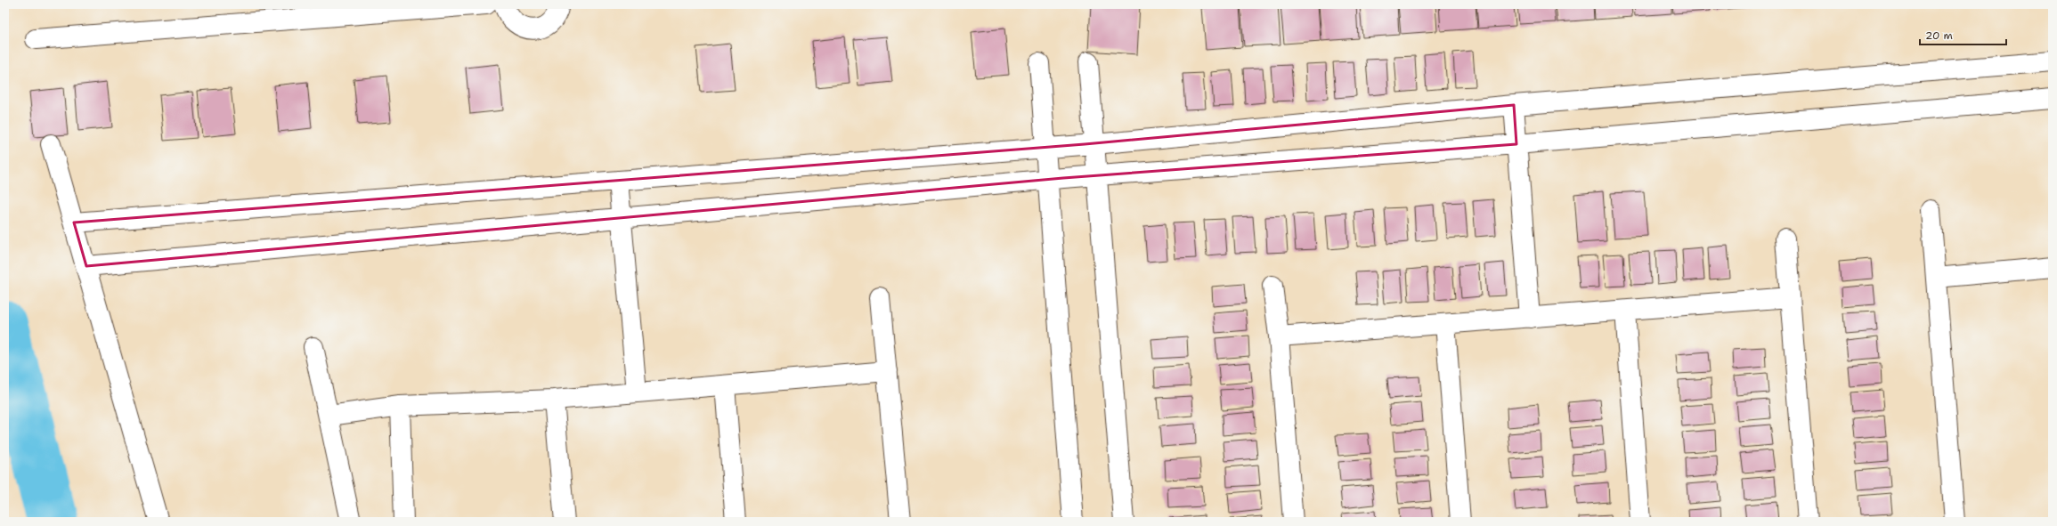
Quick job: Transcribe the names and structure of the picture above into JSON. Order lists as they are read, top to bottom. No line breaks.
{"scale_bar":"20 m"}
